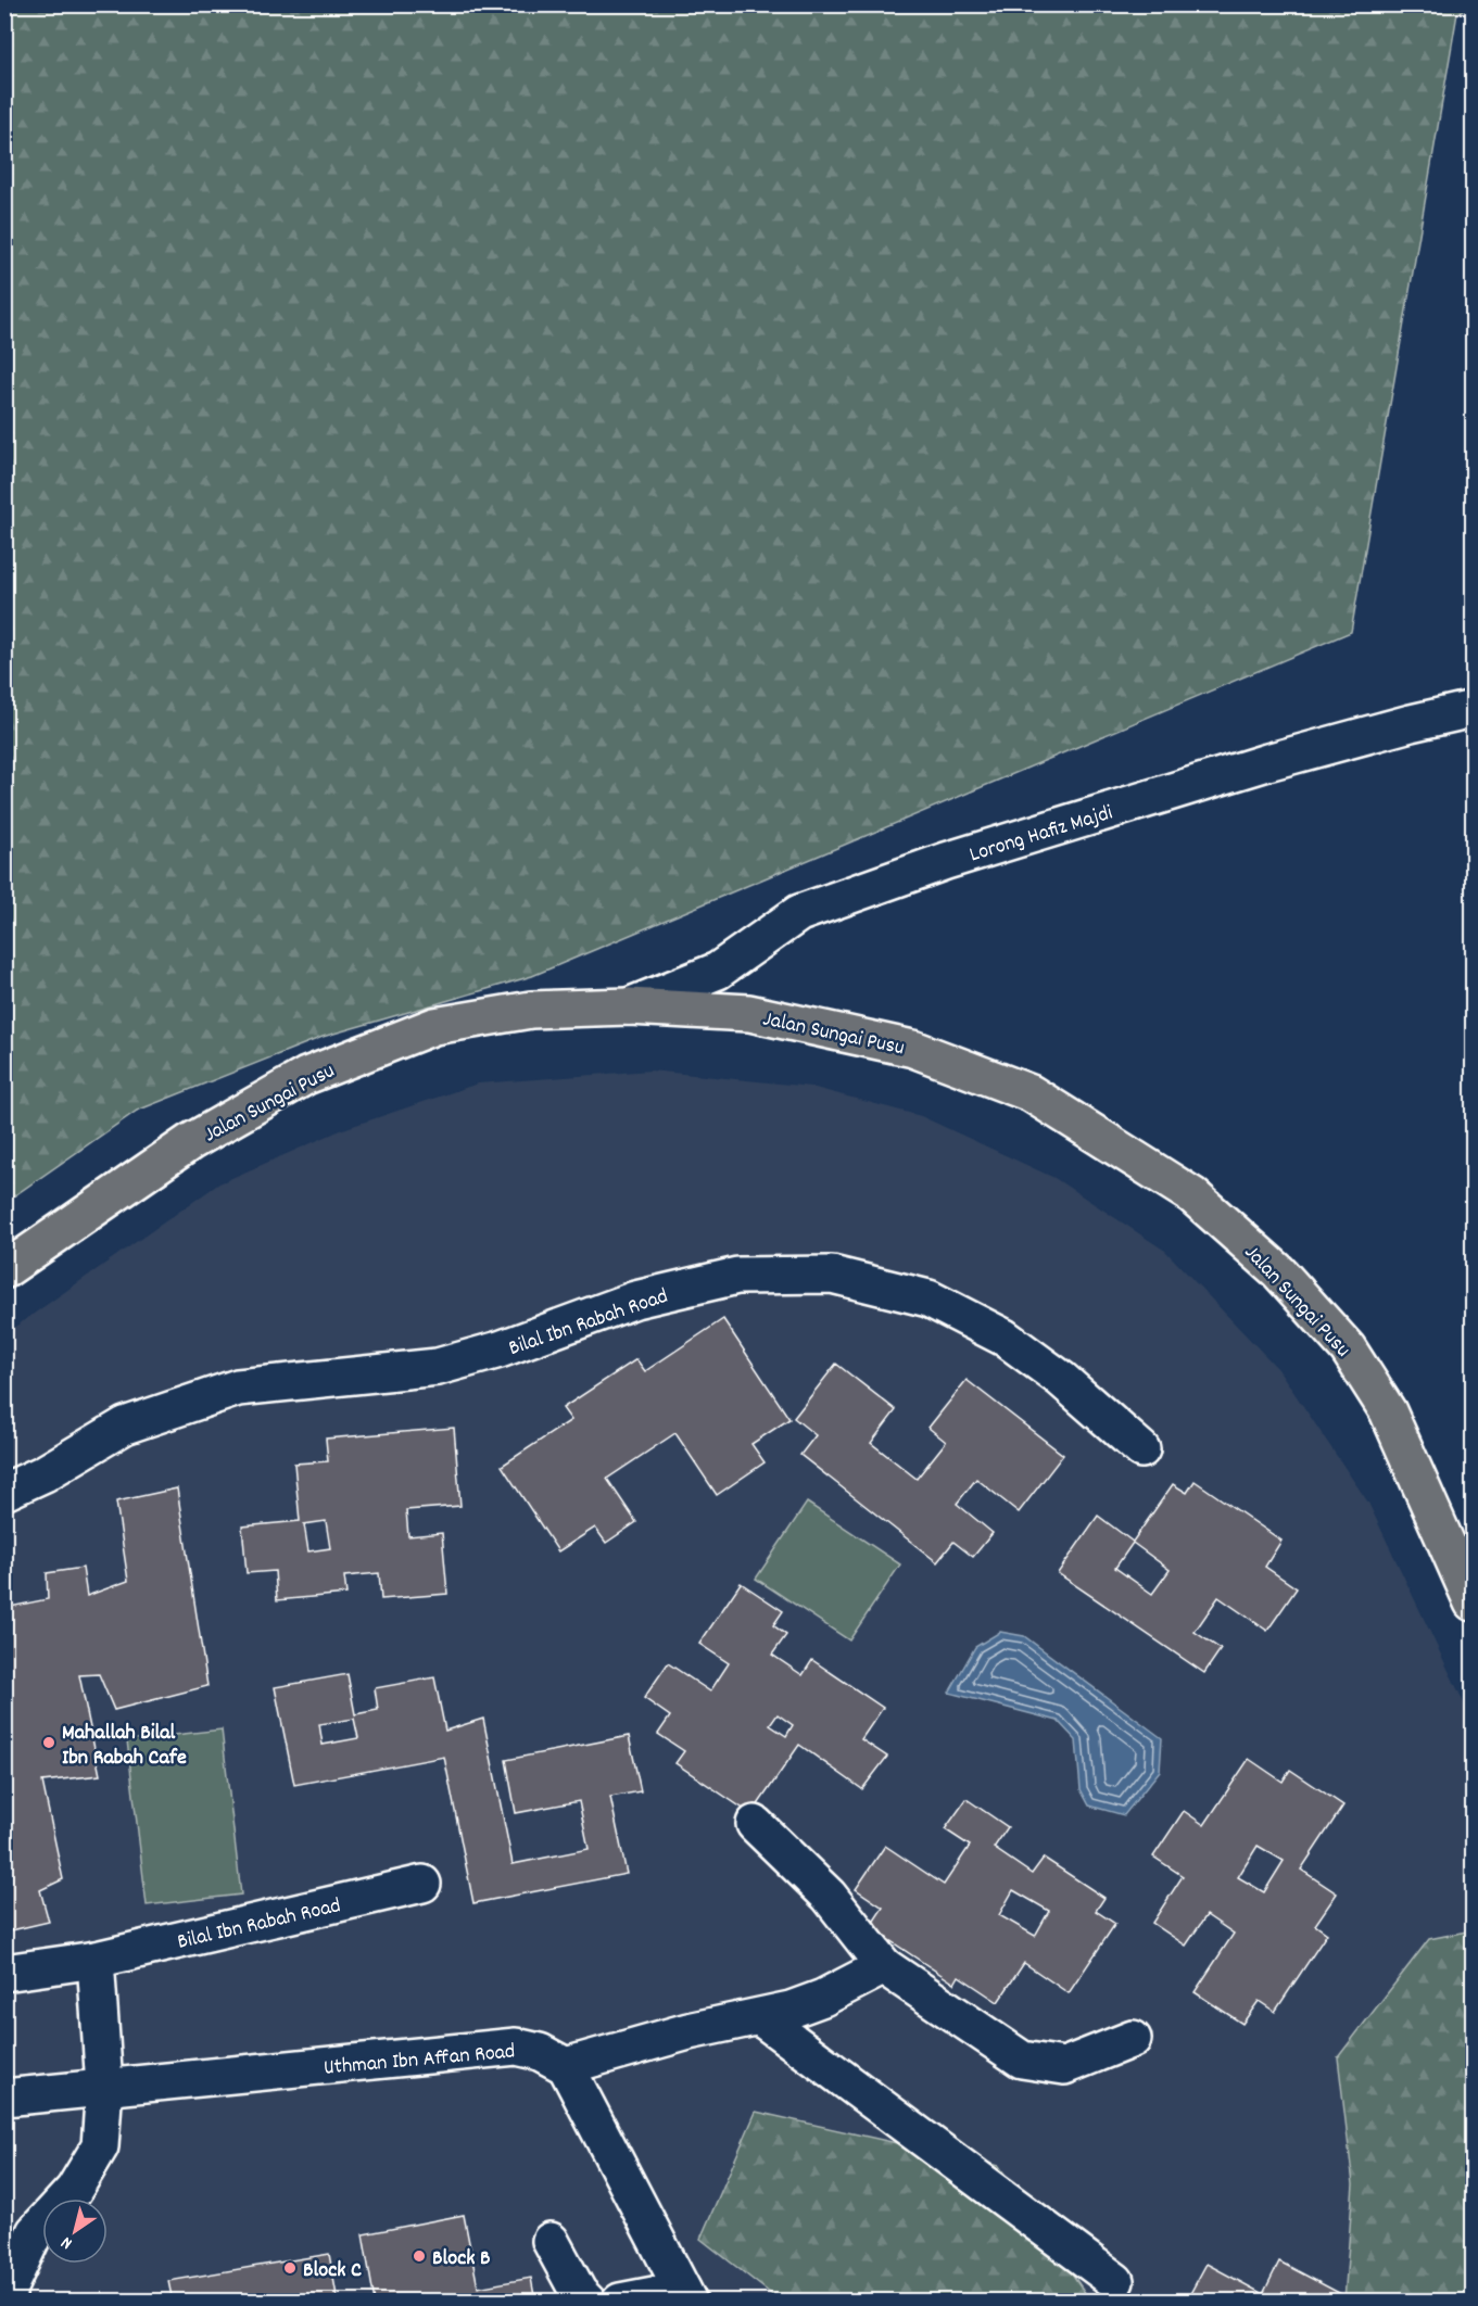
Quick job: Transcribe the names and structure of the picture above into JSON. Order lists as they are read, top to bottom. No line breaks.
{"streets":{"main road":["Jalan Sungai Pusu"],"street":["Lorong Hafiz Majdi","Bilal Ibn Rabah Road","Uthman Ibn Affan Road"]},"crossings":[["Lorong Hafiz Majdi","Jalan Sungai Pusu"]],"places":["Mahallah Bilal Ibn Rabah Cafe","Block B","Block C"],"north":"bottom left"}
